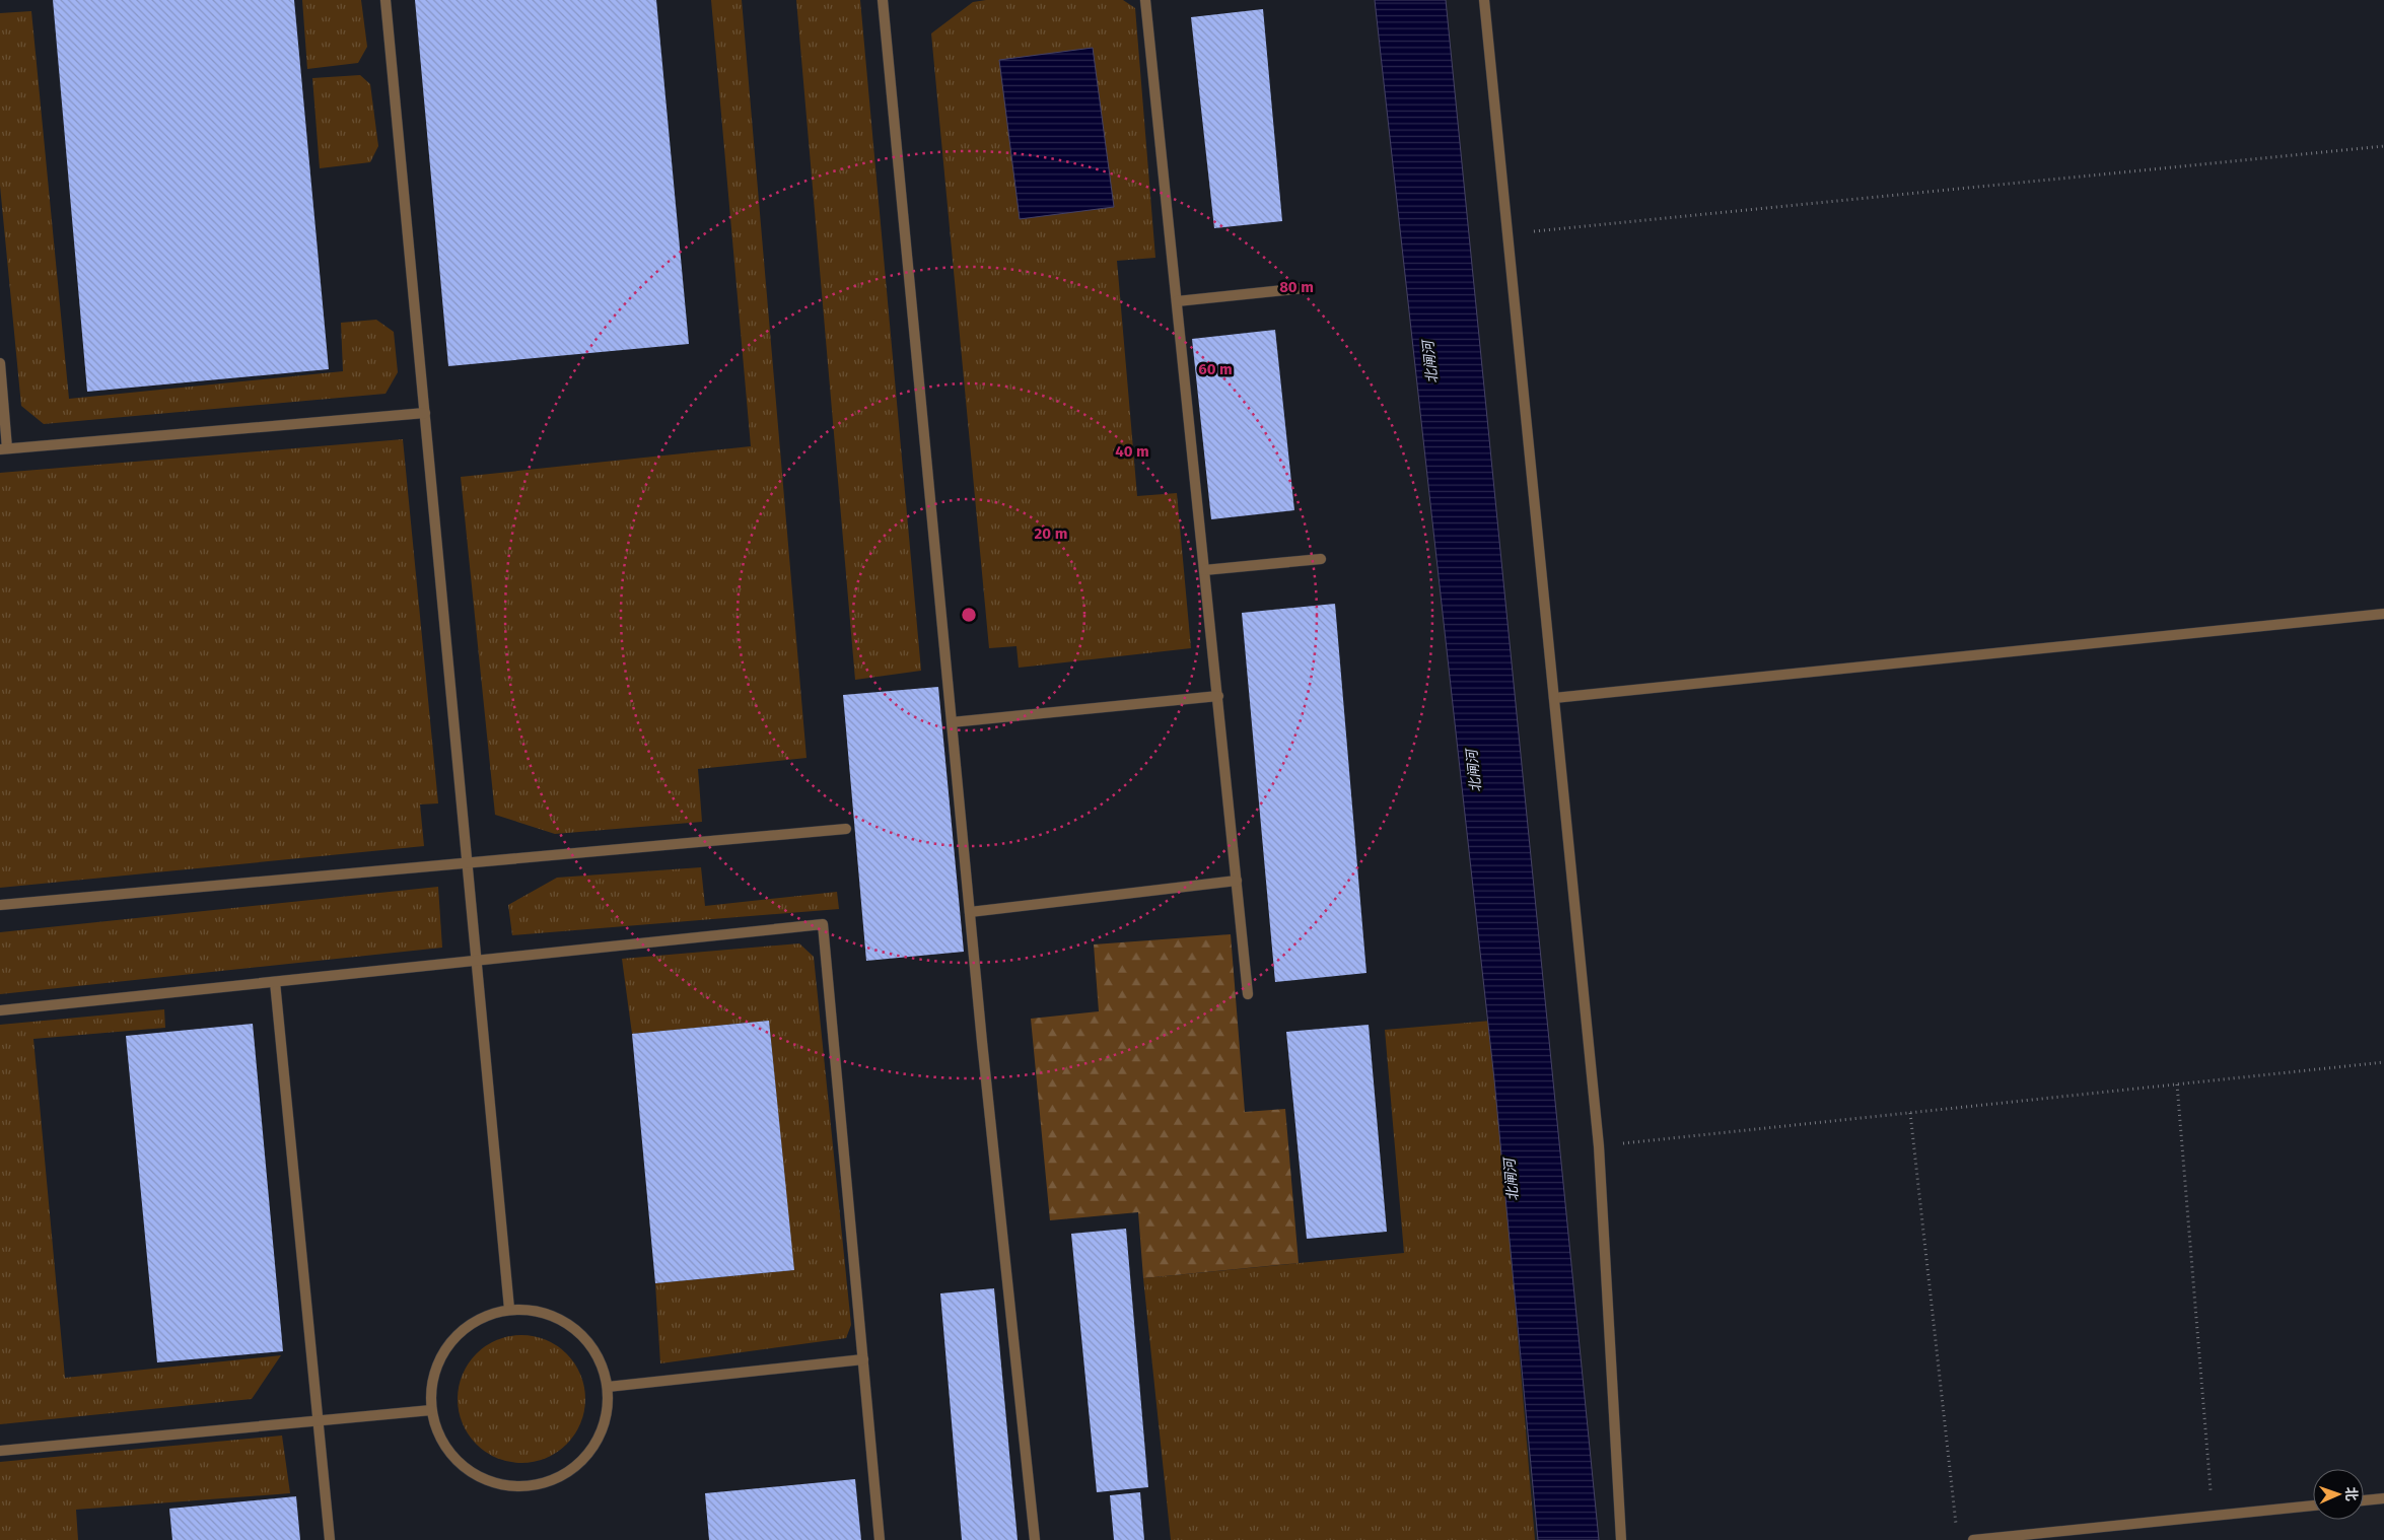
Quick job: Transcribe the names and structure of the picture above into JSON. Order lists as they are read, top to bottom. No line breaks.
{"water":["北闸河"],"north":"right","rings":["80 m","60 m","40 m","20 m"]}
